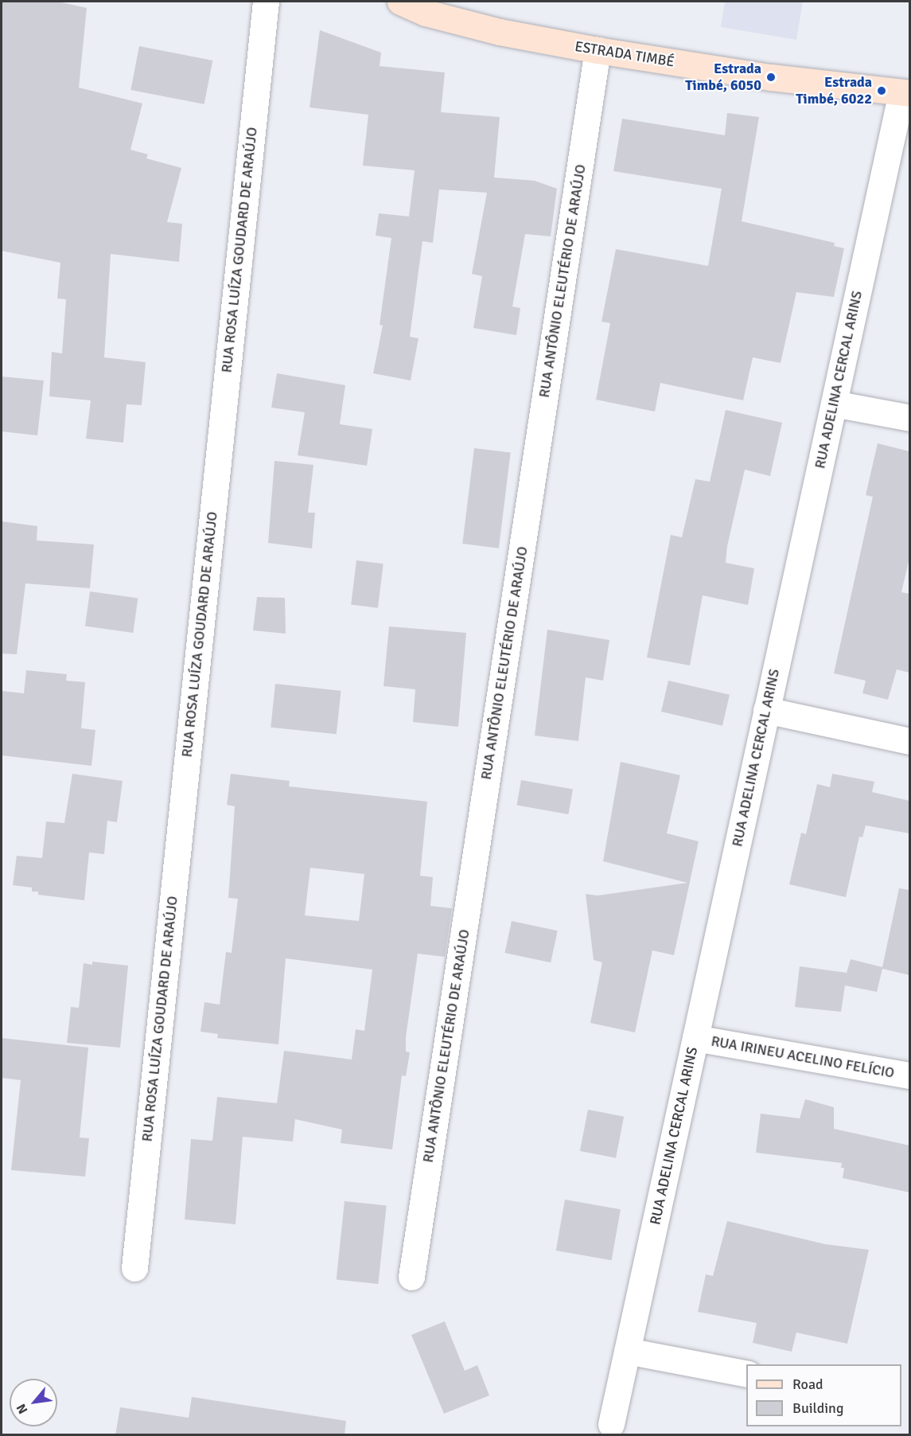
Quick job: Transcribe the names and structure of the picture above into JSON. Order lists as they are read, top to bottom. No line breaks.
{"streets":{"main road":["ESTRADA TIMBÉ"],"street":["RUA ROSA LUÍZA GOUDARD DE ARAÚJO","RUA ANTÔNIO ELEUTÉRIO DE ARAÚJO","RUA ADELINA CERCAL ARINS","RUA IRINEU ACELINO FELÍCIO"]},"crossings":[["ESTRADA TIMBÉ","RUA ANTÔNIO ELEUTÉRIO DE ARAÚJO"],["ESTRADA TIMBÉ","RUA ADELINA CERCAL ARINS"],["RUA ADELINA CERCAL ARINS","RUA IRINEU ACELINO FELÍCIO"]],"places":["Estrada Timbé, 6050","Estrada Timbé, 6022"],"legend":["Road","Building"],"north":"bottom left"}
